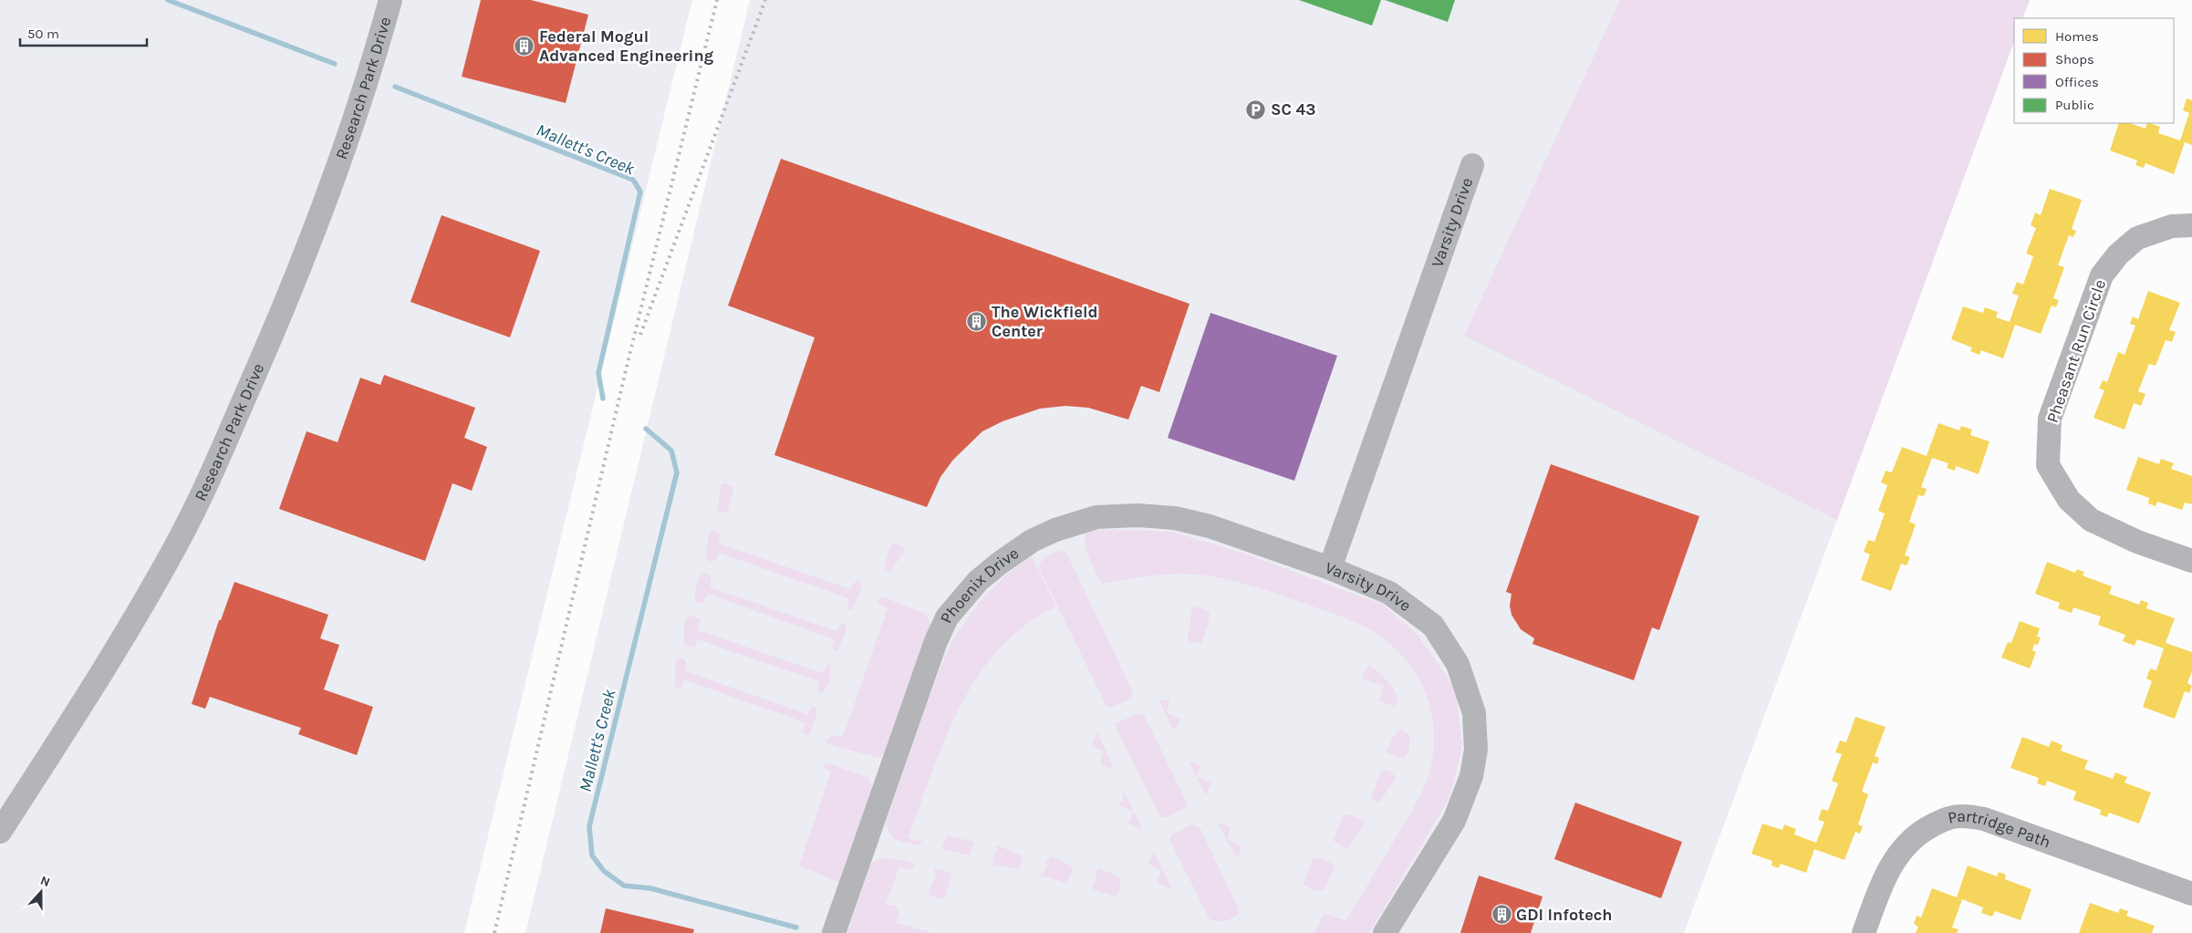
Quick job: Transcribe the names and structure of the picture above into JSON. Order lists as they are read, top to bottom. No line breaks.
{"streets":{"street":["Research Park Drive","Varsity Drive","Pheasant Run Circle","Phoenix Drive","Partridge Path"]},"crossings":[["Varsity Drive","Phoenix Drive"]],"water":["Mallett's Creek"],"places":{"building":["Federal Mogul Advanced Engineering","The Wickfield Center","GDI Infotech"],"parking":["SC 43"]},"legend":["Homes","Shops","Offices","Public"],"scale_bar":"50 m","north":"top"}
